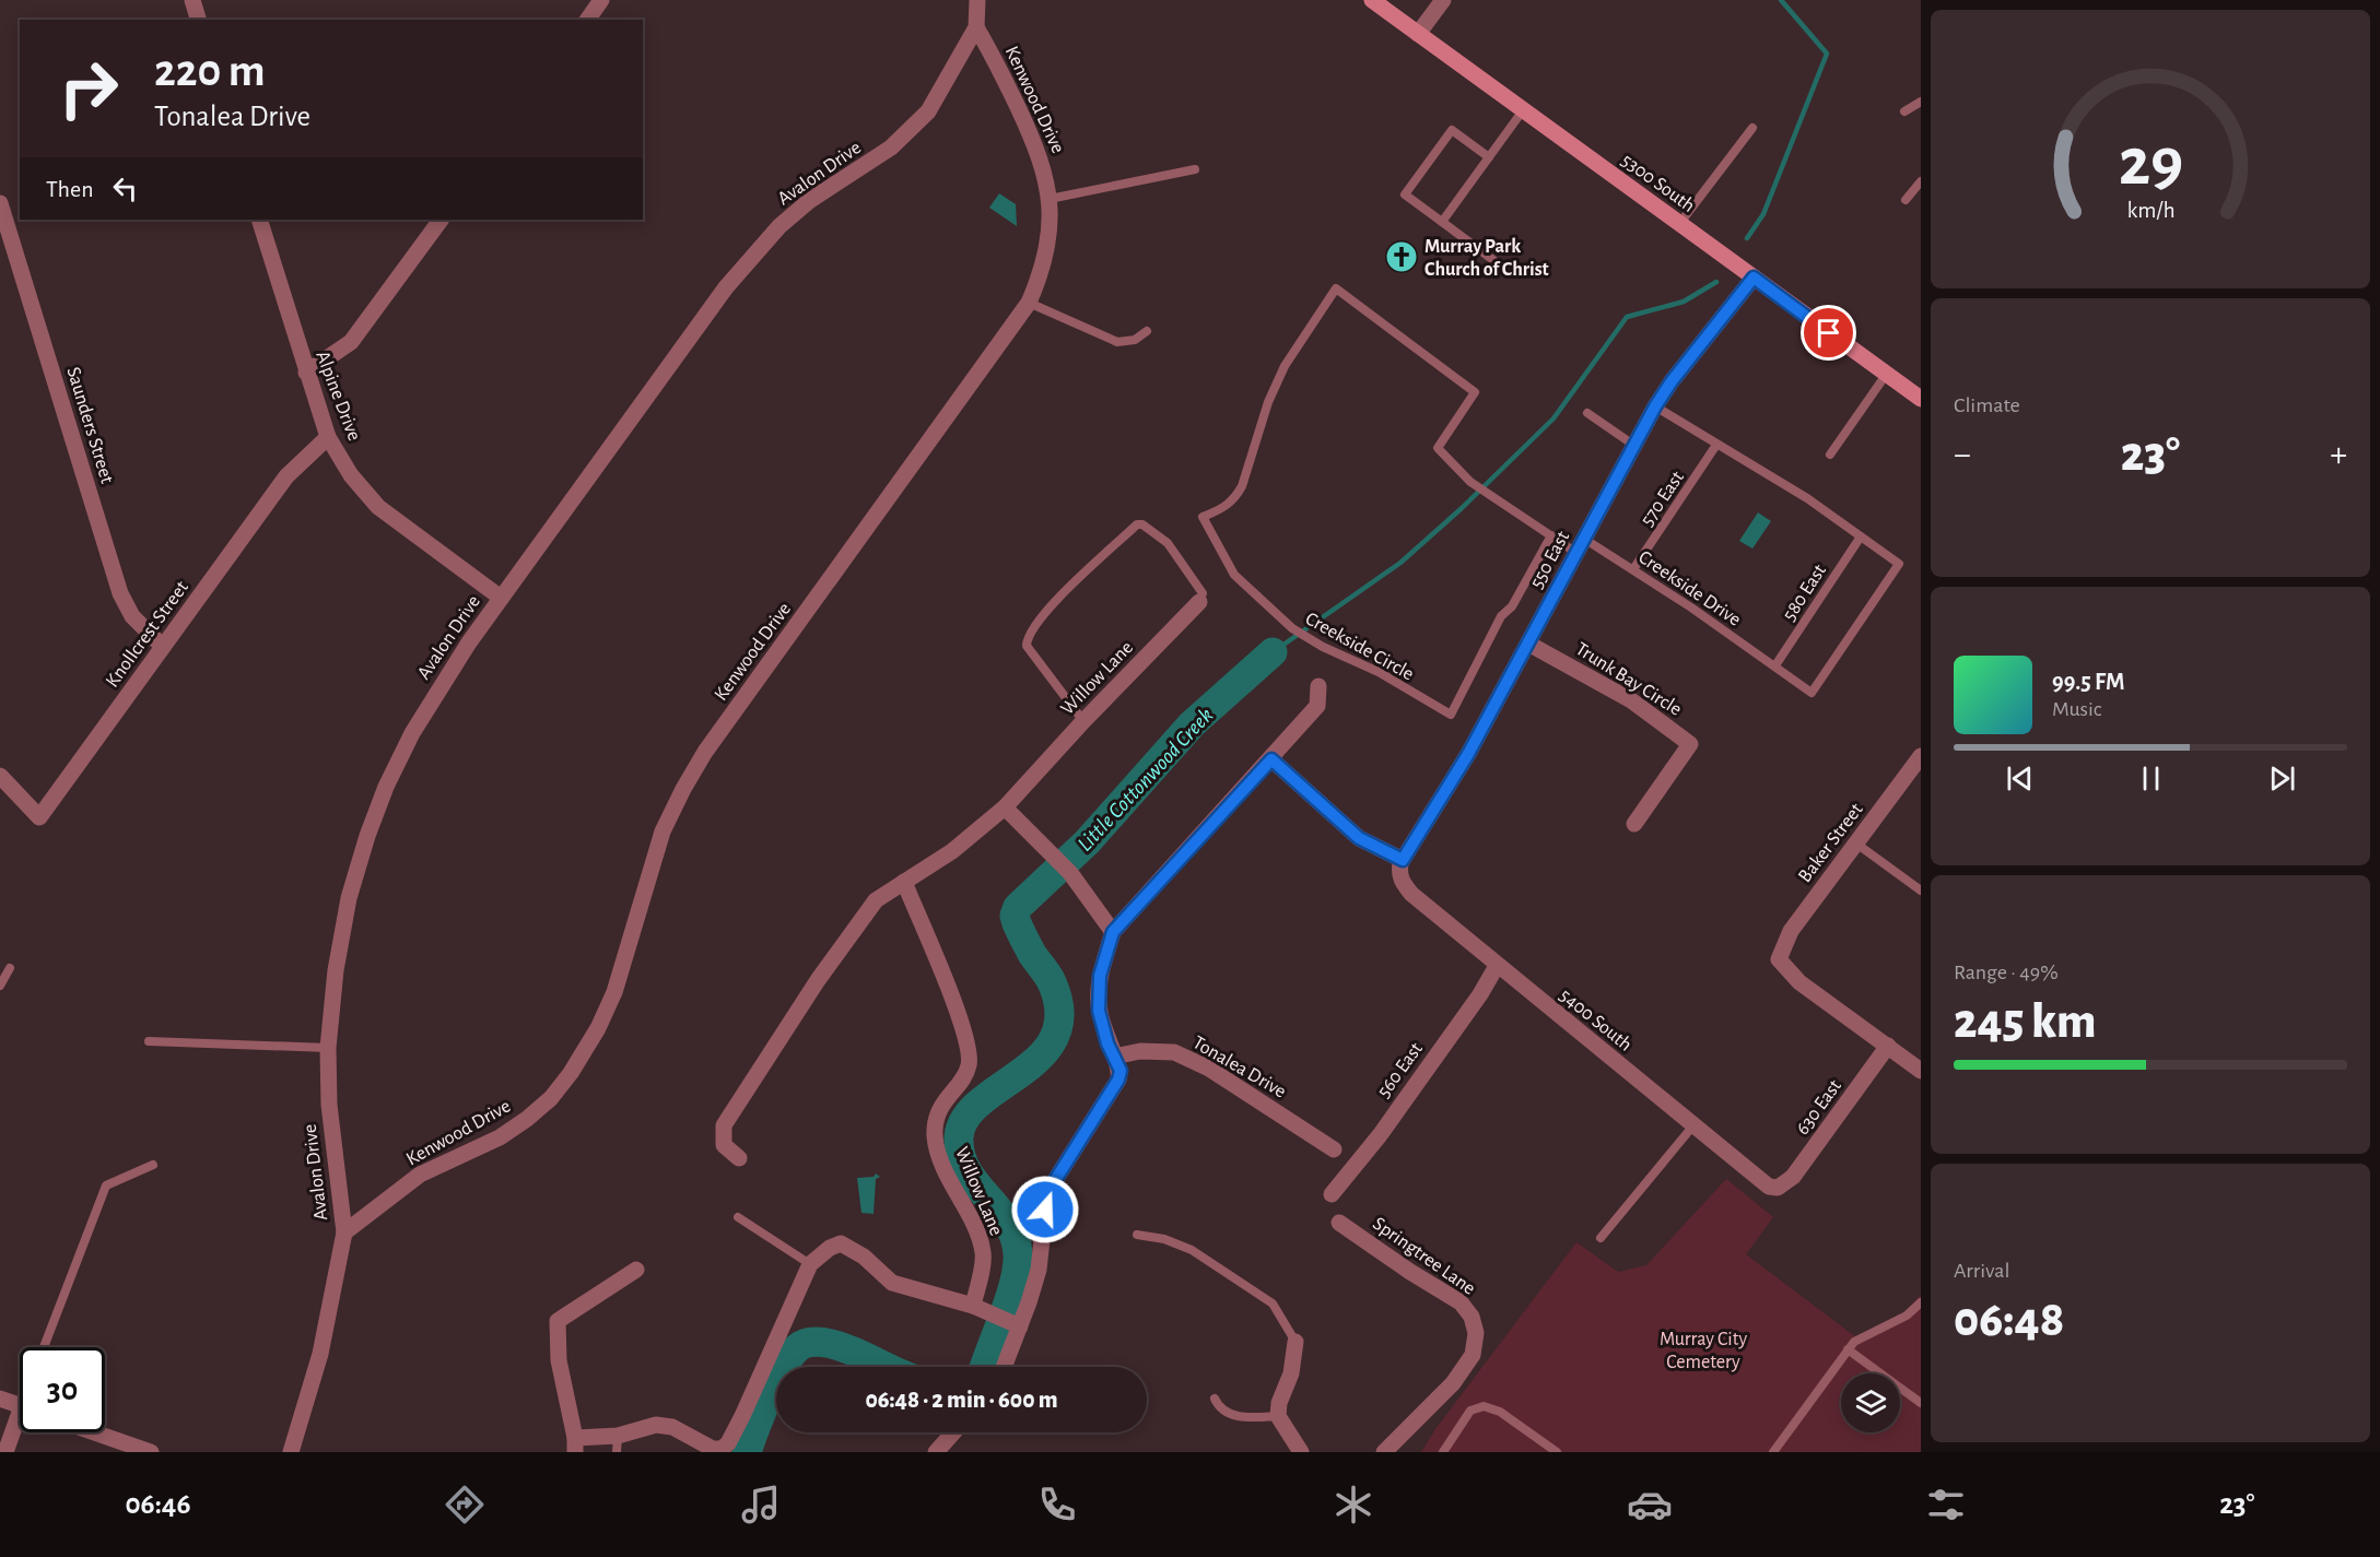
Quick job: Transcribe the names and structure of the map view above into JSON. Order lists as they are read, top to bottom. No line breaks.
{"streets":{"main road":["5300 South"],"street":["Kenwood Drive","Avalon Drive","Alpine Drive","Saunders Street","550 East","Knollcrest Street","Willow Lane","Trunk Bay Circle","Baker Street","5400 South","Tonalea Drive","560 East","630 East","Springtree Lane"],"lane":["570 East","Creekside Drive","580 East","Creekside Circle"]},"crossings":[["Kenwood Drive","Avalon Drive"],["Avalon Drive","Alpine Drive"],["5300 South","550 East"],["Alpine Drive","Knollcrest Street"],["Saunders Street","Knollcrest Street"],["570 East","Creekside Drive"],["550 East","Creekside Drive"],["550 East","Creekside Circle"],["550 East","Trunk Bay Circle"],["550 East","5400 South"],["Creekside Drive","580 East"],["Creekside Drive","Creekside Circle"],["Baker Street","630 East"],["5400 South","560 East"],["5400 South","630 East"]],"water":["Little Cottonwood Creek"],"parks":["Murray City Cemetery"],"places":{"church":["Murray Park Church of Christ"]},"page":{"turn":["220 m","Tonalea Drive"],"then":"Then","tile":["Climate",["Range · 49%","245 km"],["Arrival","06:48"]],"heat":["−","23°","+"],"song":["99.5 FM","Music"],"limit":"30","trip":"06:48 · 2 min · 600 m","tabs":["06:46","23°"],"gauge":["29","km/h"]}}
